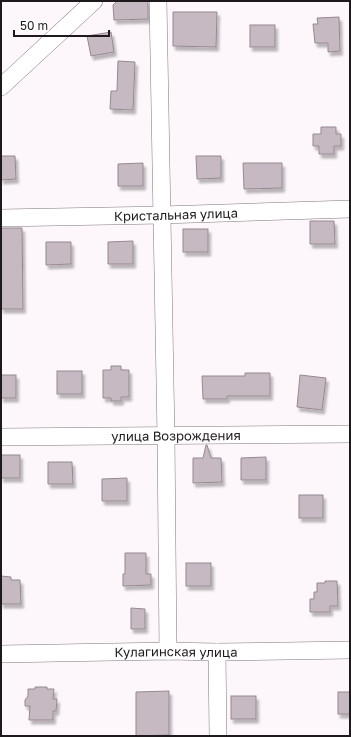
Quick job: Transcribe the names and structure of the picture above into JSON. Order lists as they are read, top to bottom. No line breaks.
{"streets":{"street":["Кристальная улица","улица Возрождения","Кулагинская улица"]},"scale_bar":"50 m"}
